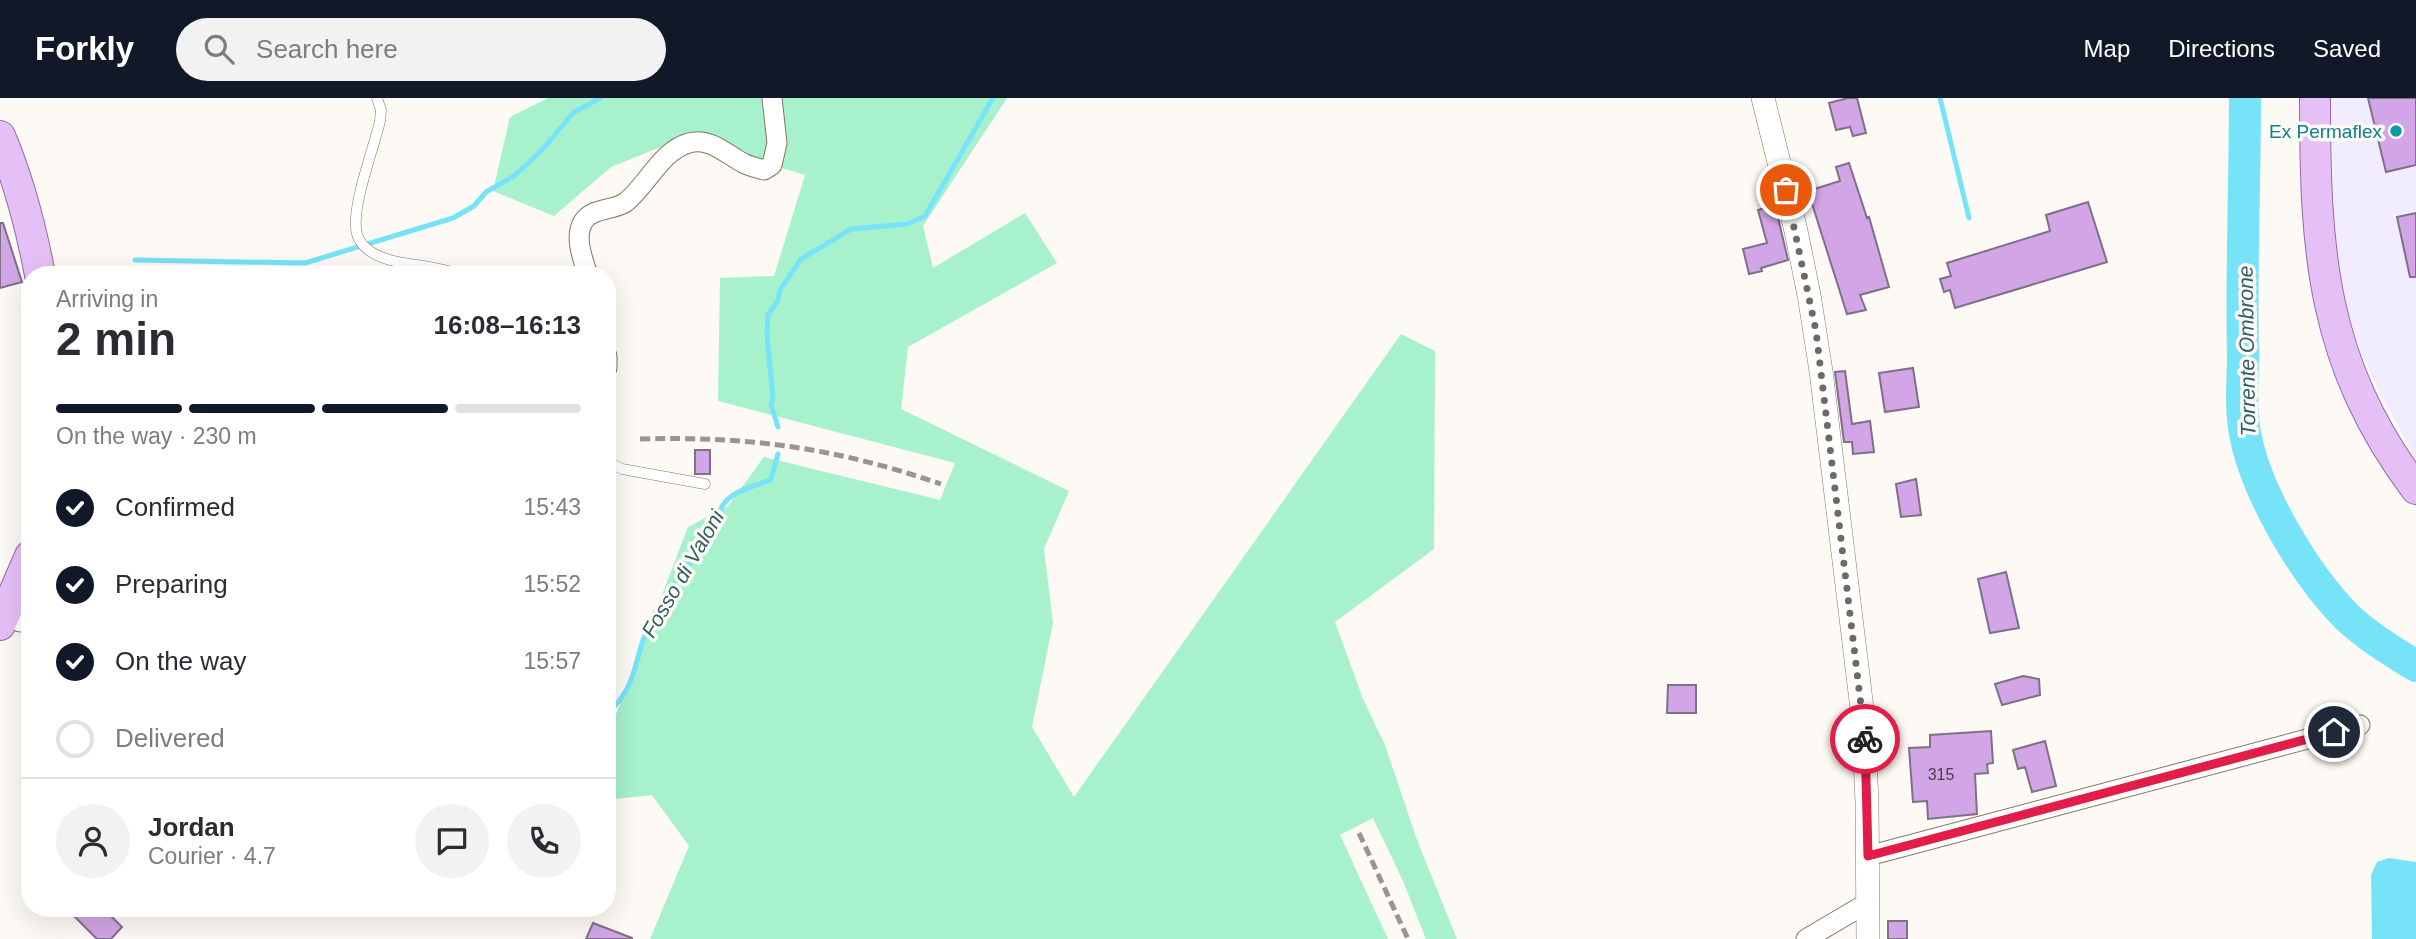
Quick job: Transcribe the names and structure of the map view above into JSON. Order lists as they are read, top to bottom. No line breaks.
{"water":["Torrente Ombrone","Fosso di Valoni"],"places":["Ex Permaflex"],"house_numbers":["315"],"page":{"header":"Forkly","search":"Search here","nav":["Map","Directions","Saved"],"heading":["2 min","Arriving in","16:08–16:13"],"panel":["Jordan","Courier · 4.7"],"bar":"On the way · 230 m","list":[["Confirmed","15:43"],["Preparing","15:52"],["On the way","15:57"],"Delivered"]}}
